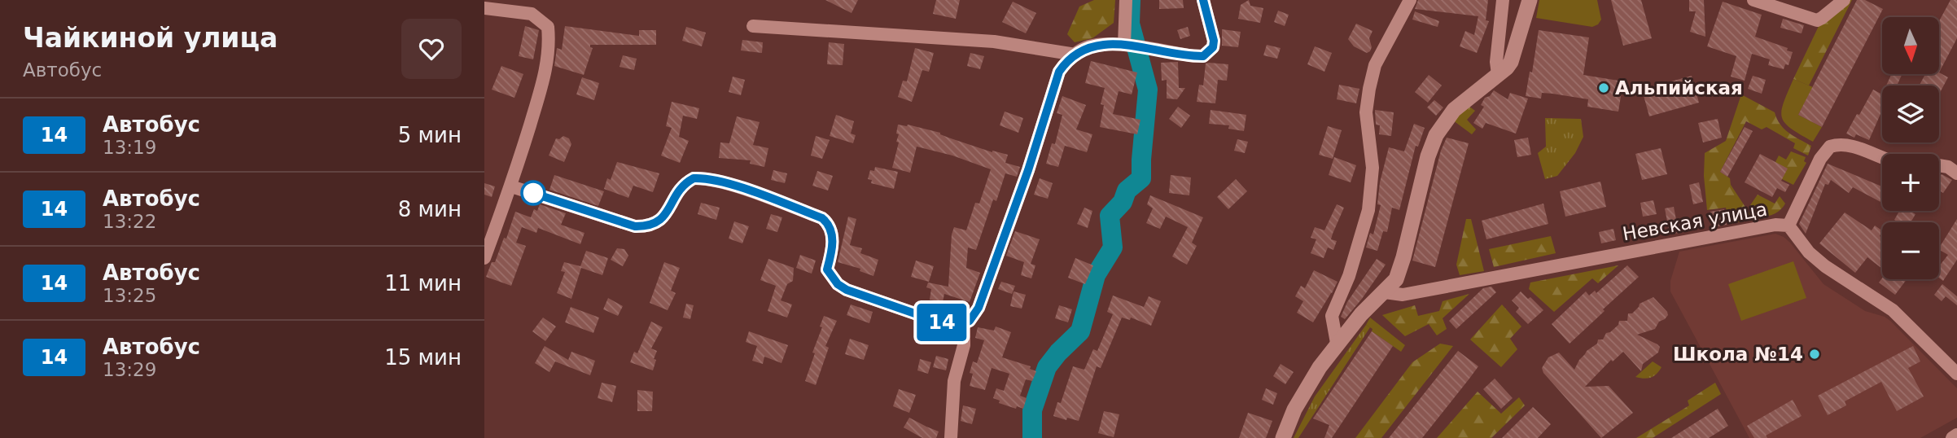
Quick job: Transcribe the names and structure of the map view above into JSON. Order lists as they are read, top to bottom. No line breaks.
{"streets":{"street":["Невская улица"]},"places":["Альпийская","Школа №14"],"lines":["bus line 14"],"north":"bottom","page":{"heading":["Чайкиной улица","Автобус"],"on_map":"14","map_buttons":["+","−"],"list":[{"mark":"14","name":"Автобус","note":"13:19","value":"5 мин"},{"mark":"14","name":"Автобус","note":"13:22","value":"8 мин"},{"mark":"14","name":"Автобус","note":"13:25","value":"11 мин"},{"mark":"14","name":"Автобус","note":"13:29","value":"15 мин"}]}}
